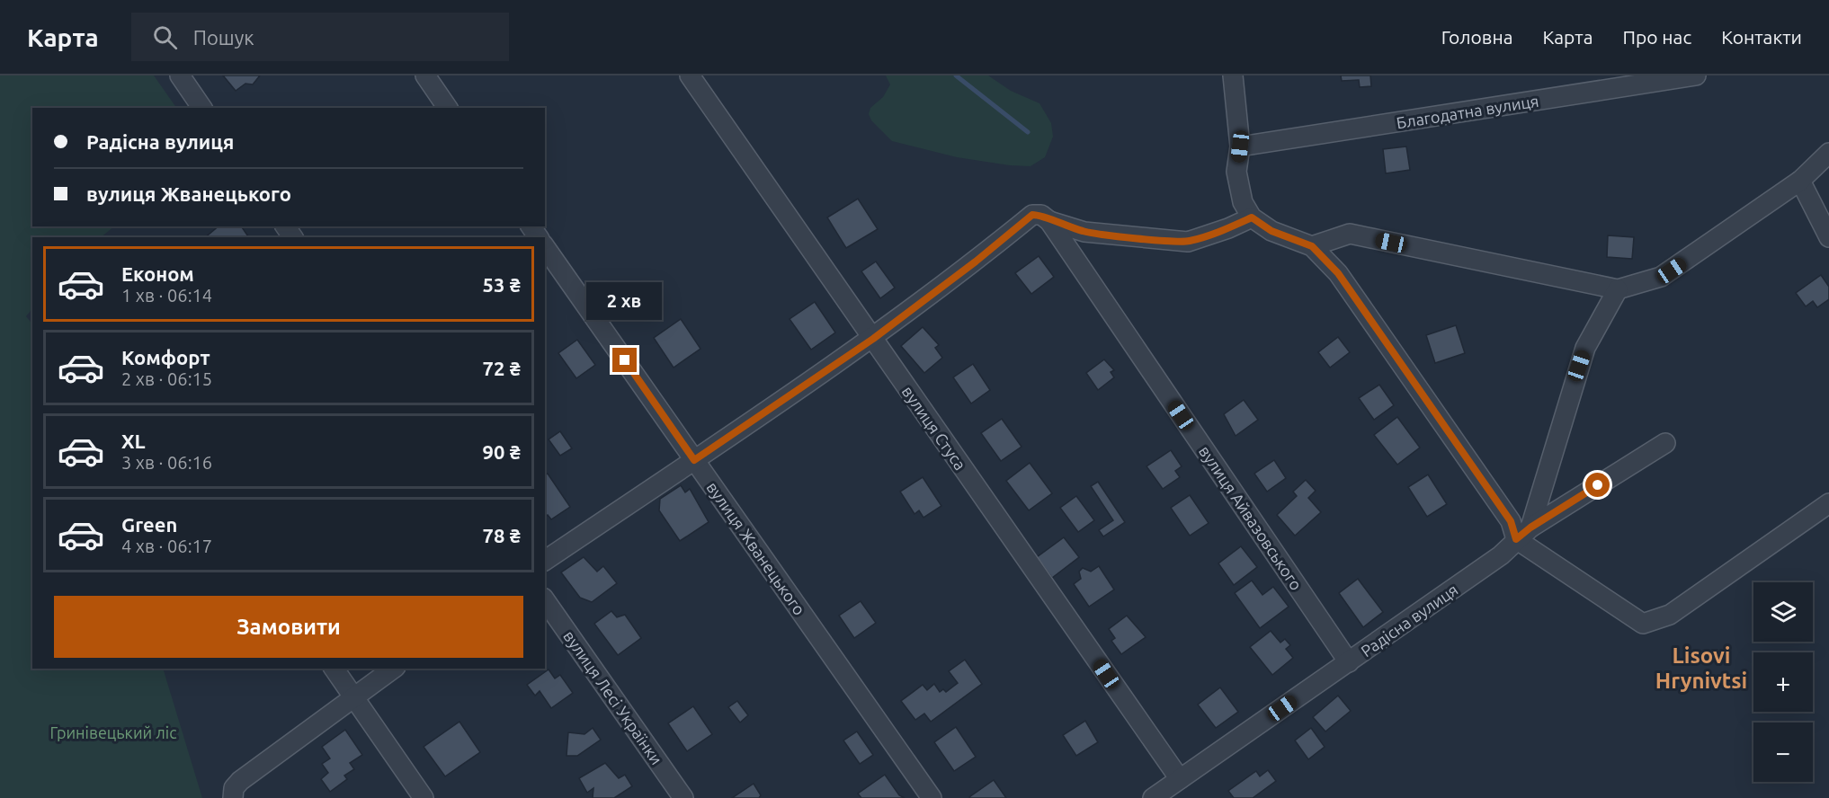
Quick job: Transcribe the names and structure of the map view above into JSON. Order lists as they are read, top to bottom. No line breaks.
{"streets":{"street":["Благодатна вулиця","вулиця Стуса","вулиця Айвазовського","вулиця Жванецького","Радісна вулиця","вулиця Лесі Українки"]},"crossings":[["вулиця Стуса","Радісна вулиця"],["вулиця Айвазовського","Радісна вулиця"]],"districts":["Lisovi Hrynivtsi"],"parks":["Гринівецький ліс"],"page":{"header":"Карта","search":"Пошук","nav":["Головна","Карта","Про нас","Контакти"],"banner":["Радісна вулиця","вулиця Жванецького"],"list":[{"name":"Економ","note":"1 хв · 06:14","value":"53 ₴"},{"name":"Комфорт","note":"2 хв · 06:15","value":"72 ₴"},{"name":"XL","note":"3 хв · 06:16","value":"90 ₴"},{"name":"Green","note":"4 хв · 06:17","value":"78 ₴"}],"bubble":"2 хв","map_buttons":["+","−"],"buttons":"Замовити"}}
